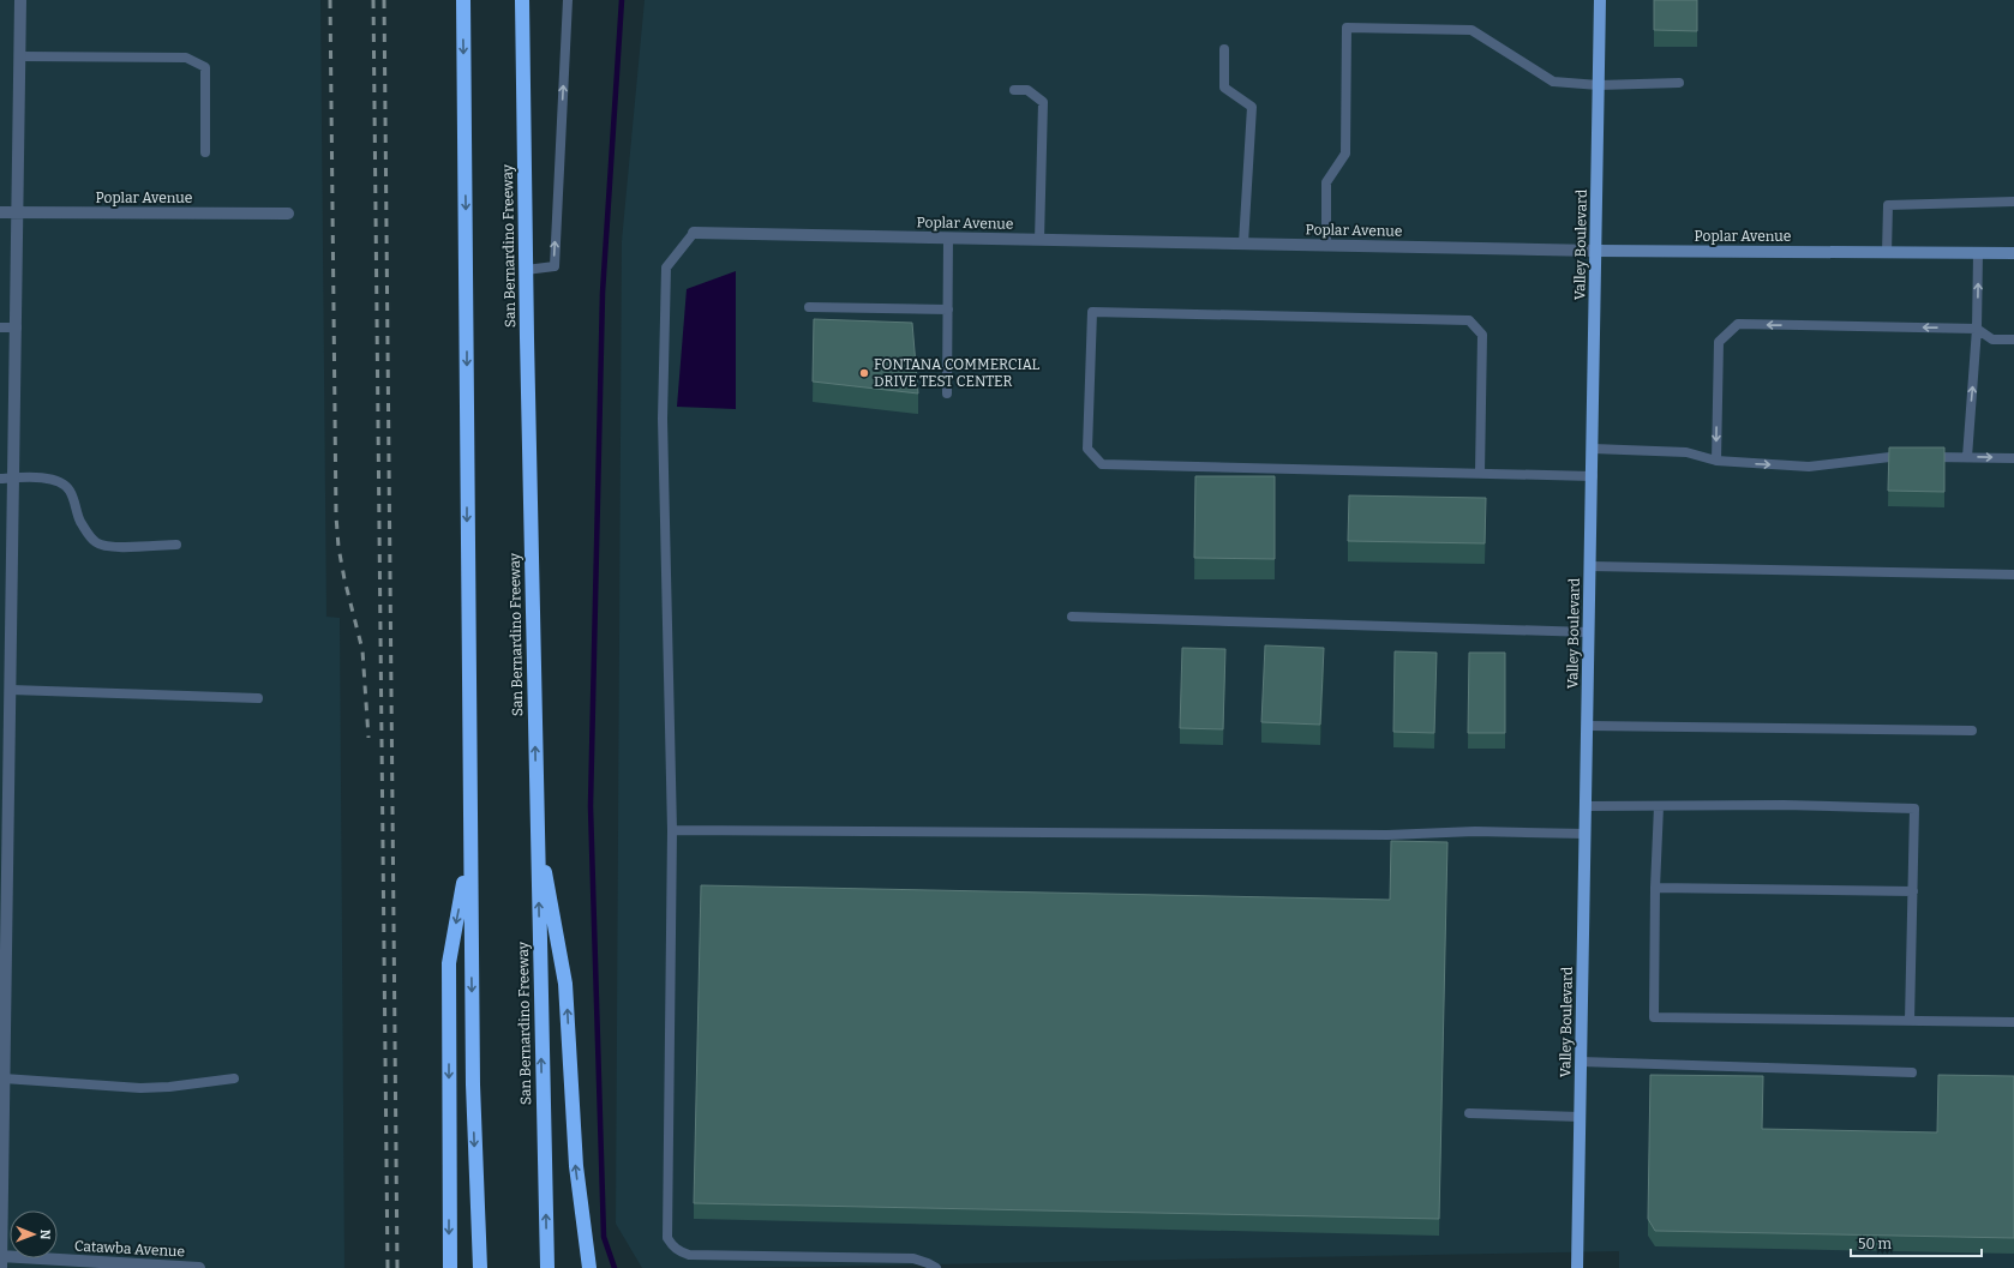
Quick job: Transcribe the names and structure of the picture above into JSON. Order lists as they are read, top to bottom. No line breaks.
{"streets":{"highway":["San Bernardino Freeway"],"main road":["Valley Boulevard"],"street":["Poplar Avenue","Catawba Avenue"]},"crossings":[["Poplar Avenue","Valley Boulevard"]],"places":["FONTANA COMMERCIAL DRIVE TEST CENTER"],"scale_bar":"50 m","north":"right"}
